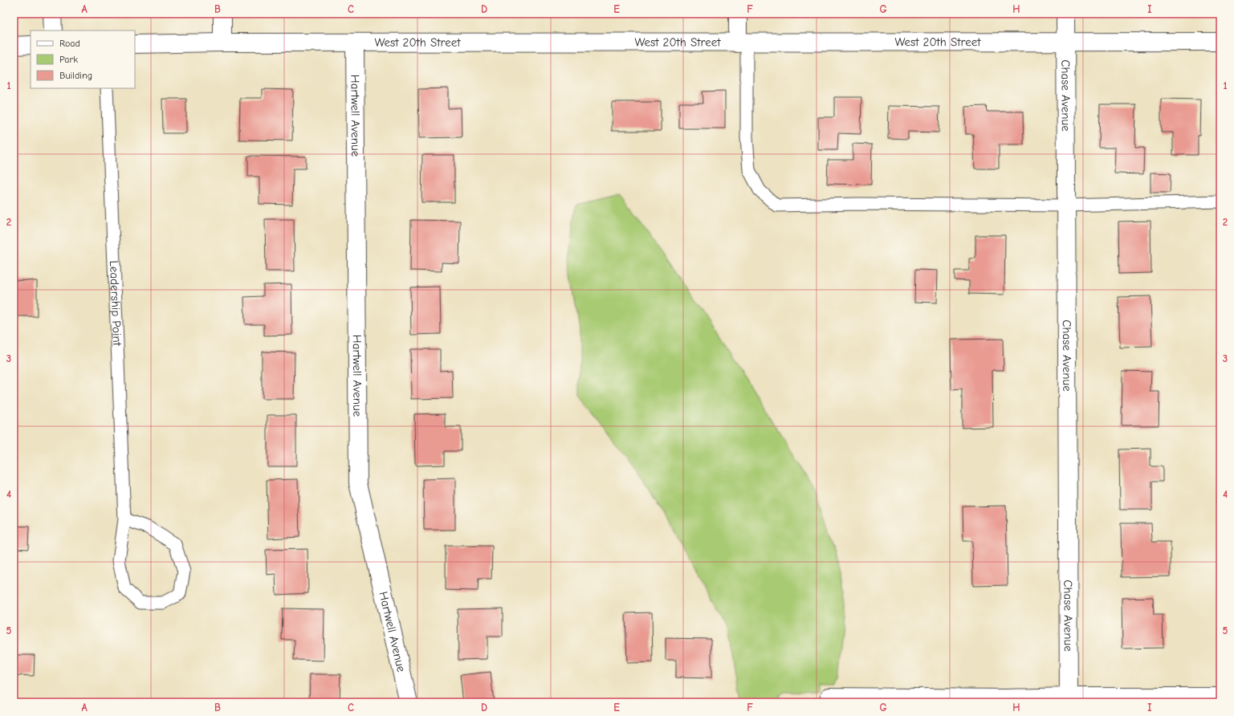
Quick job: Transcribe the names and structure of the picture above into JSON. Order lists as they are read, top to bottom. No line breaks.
{"streets":{"street":["West 20th Street","Chase Avenue","Hartwell Avenue"],"lane":["Leadership Point"]},"crossings":[["West 20th Street","Chase Avenue"],["West 20th Street","Hartwell Avenue"]],"legend":["Road","Park","Building"],"grid":{"columns":["A","B","C","D","E","F","G","H","I"],"rows":["1","2","3","4","5"]}}
